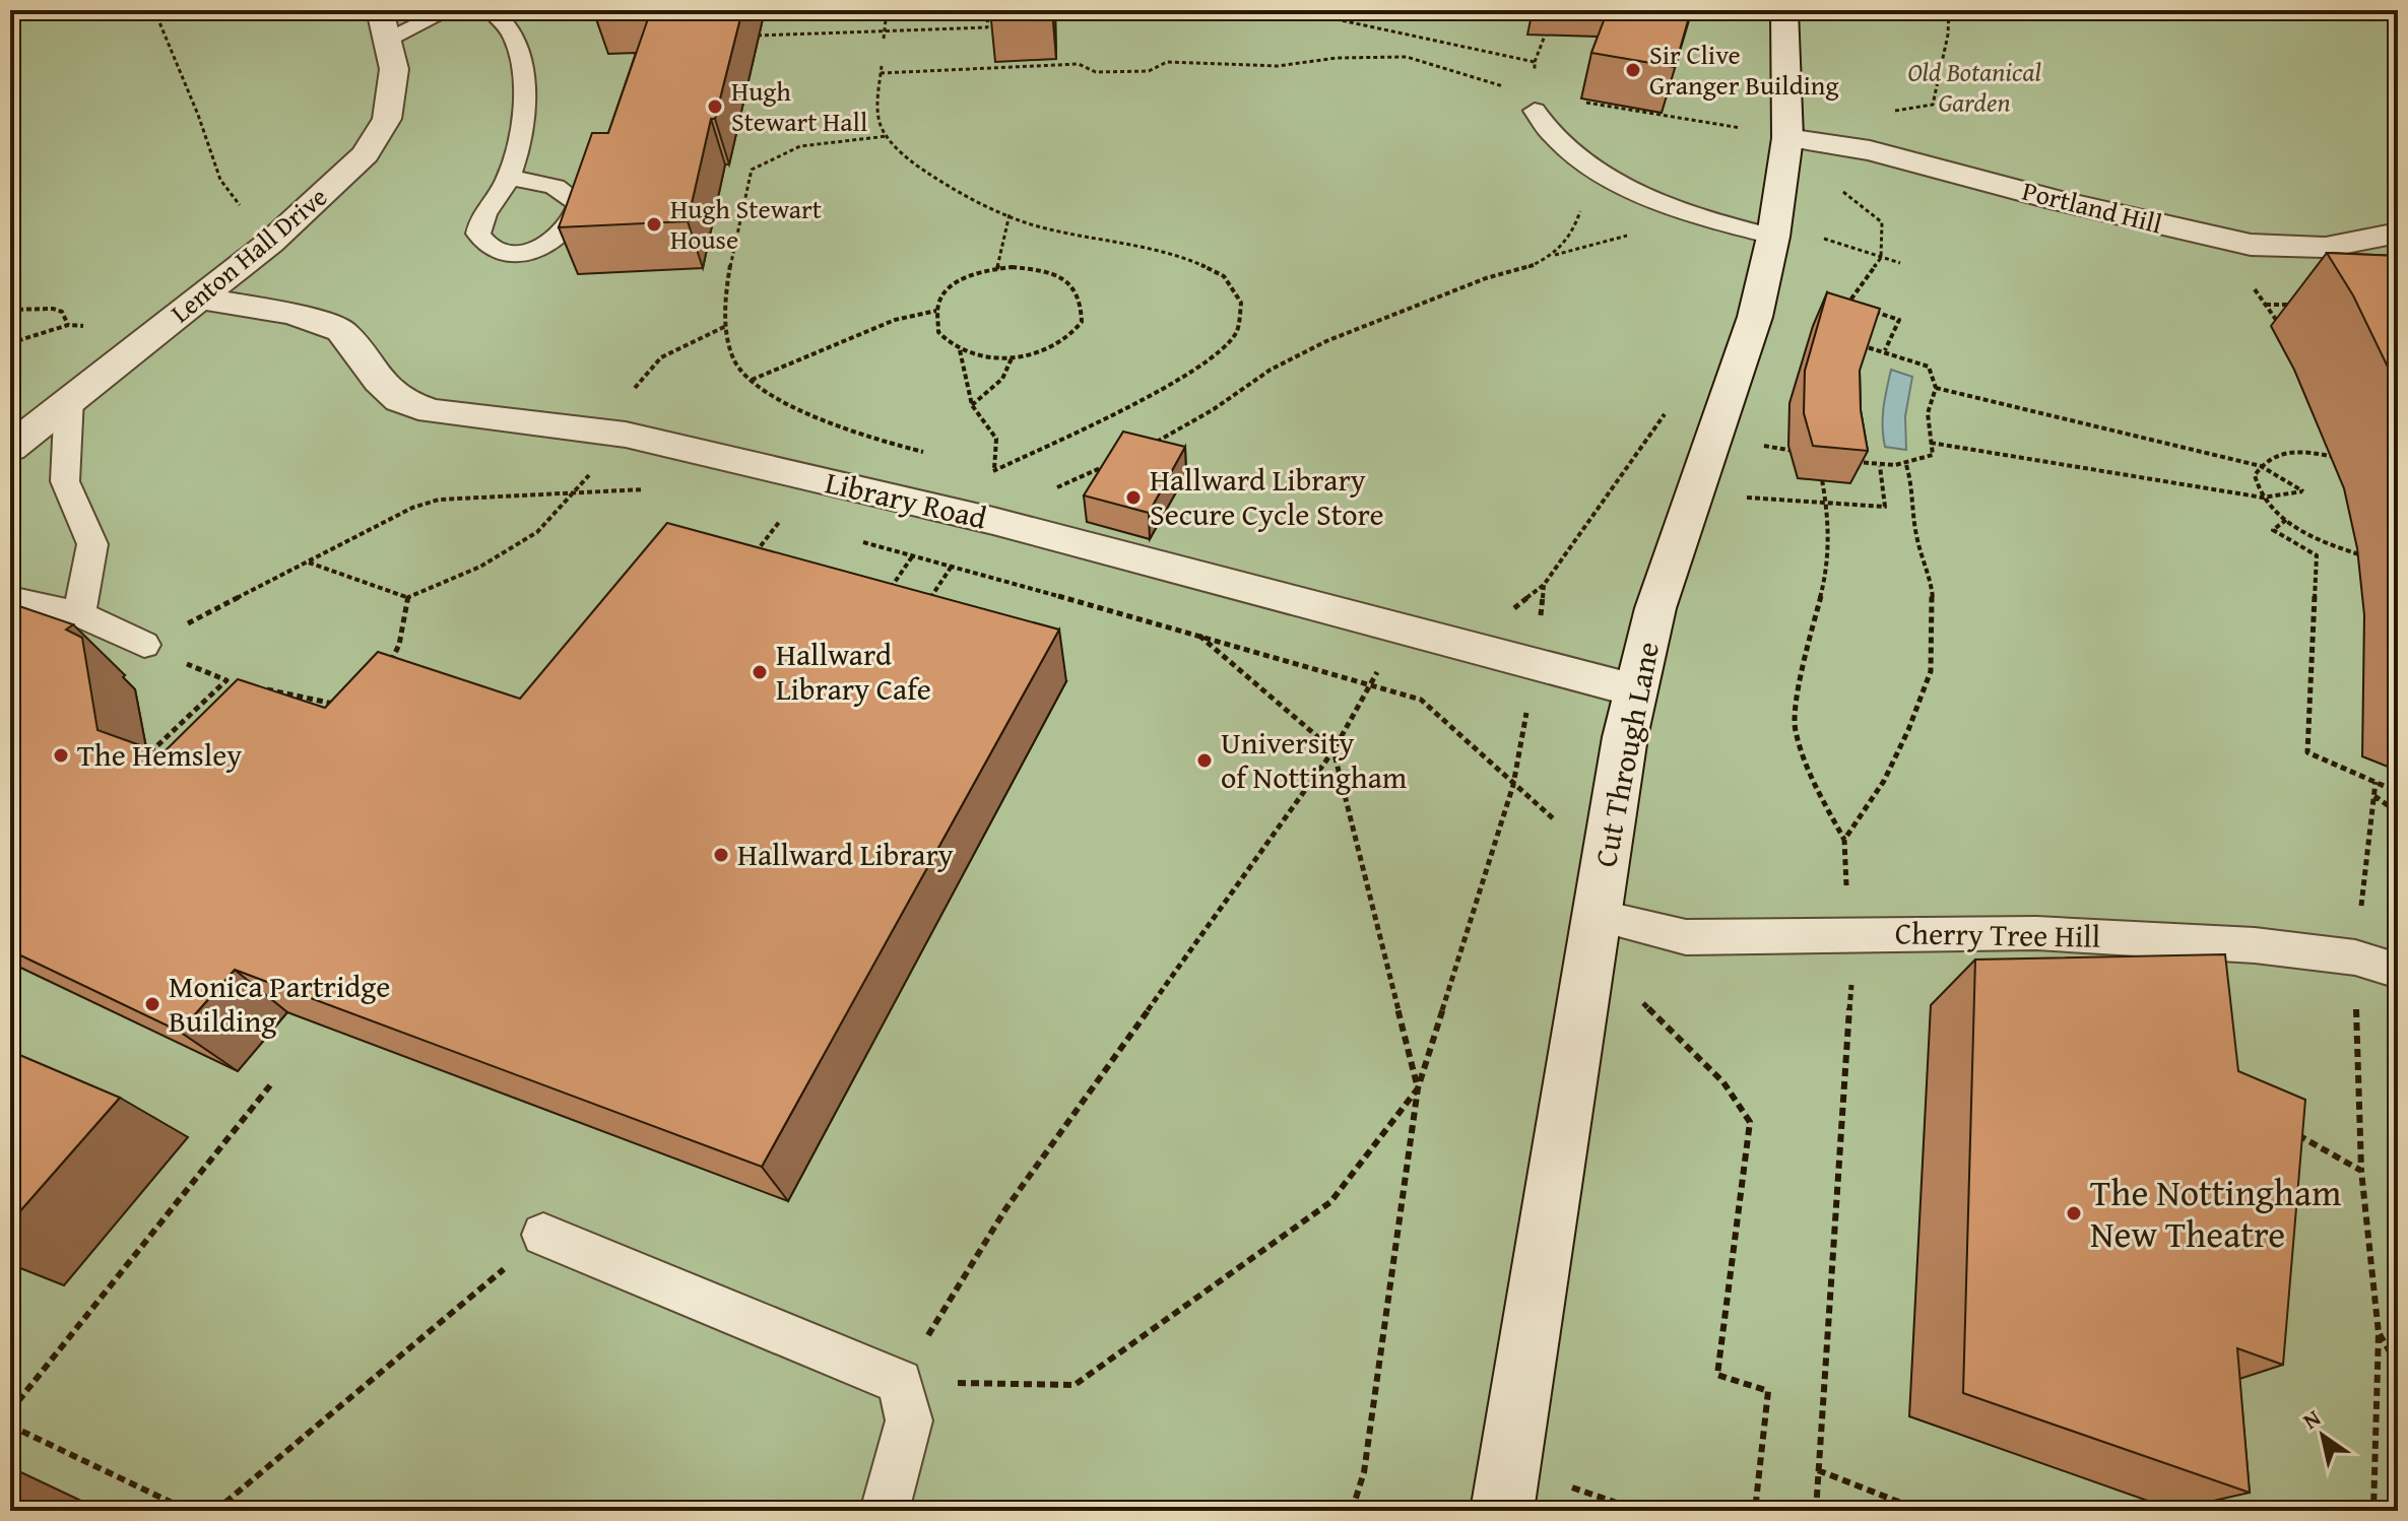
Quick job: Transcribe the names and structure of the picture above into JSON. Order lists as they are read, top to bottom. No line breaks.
{"streets":{"street":["Portland Hill","Lenton Hall Drive","Library Road","Cut Through Lane"],"lane":["Cherry Tree Hill"]},"crossings":[["Portland Hill","Cut Through Lane"],["Lenton Hall Drive","Library Road"],["Library Road","Cut Through Lane"],["Cut Through Lane","Cherry Tree Hill"]],"parks":["Old Botanical Garden"],"places":["Sir Clive Granger Building","Hugh Stewart Hall","Hugh Stewart House","Hallward Library Secure Cycle Store","Hallward Library Cafe","The Hemsley","University of Nottingham","Hallward Library","Monica Partridge Building","The Nottingham New Theatre"],"north":"top left"}
